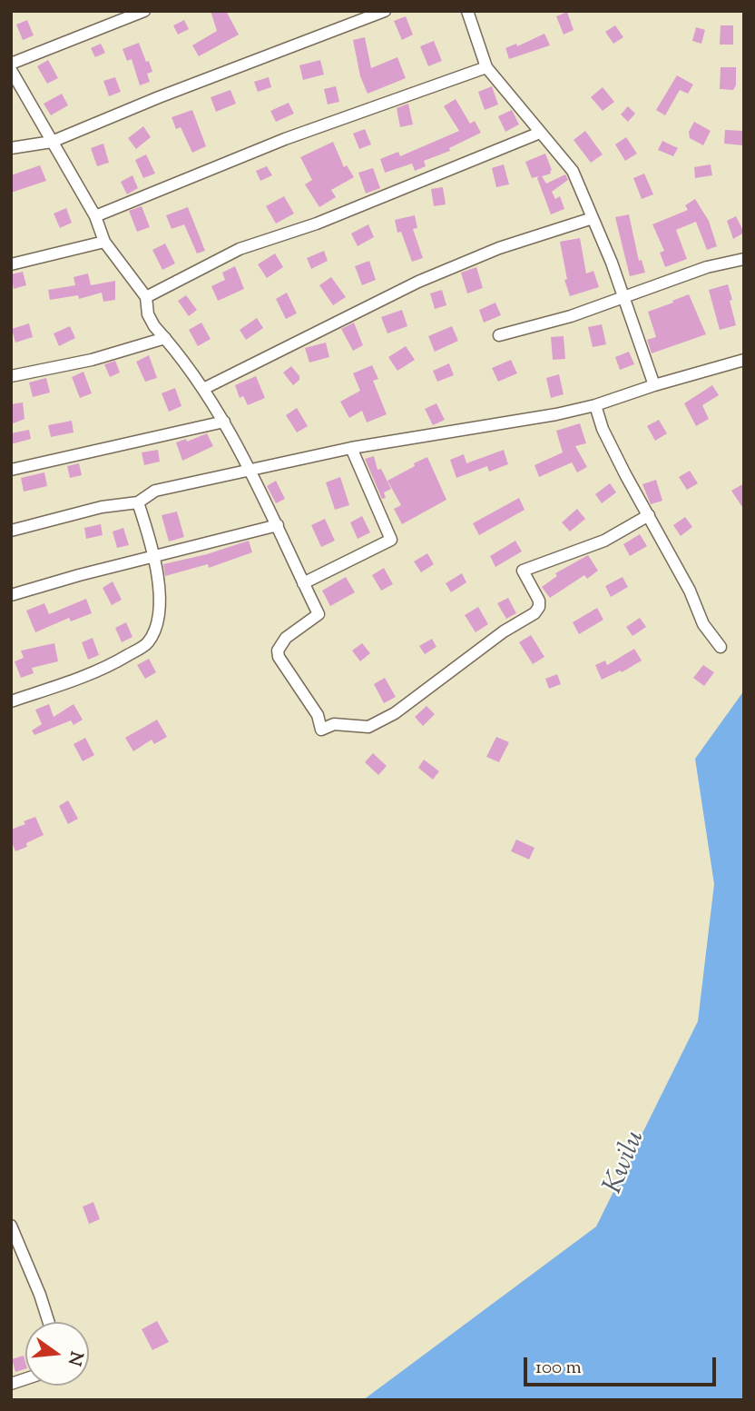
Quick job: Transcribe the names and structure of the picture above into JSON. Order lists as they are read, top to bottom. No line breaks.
{"water":["Kwilu"],"scale_bar":"100 m","north":"right"}
